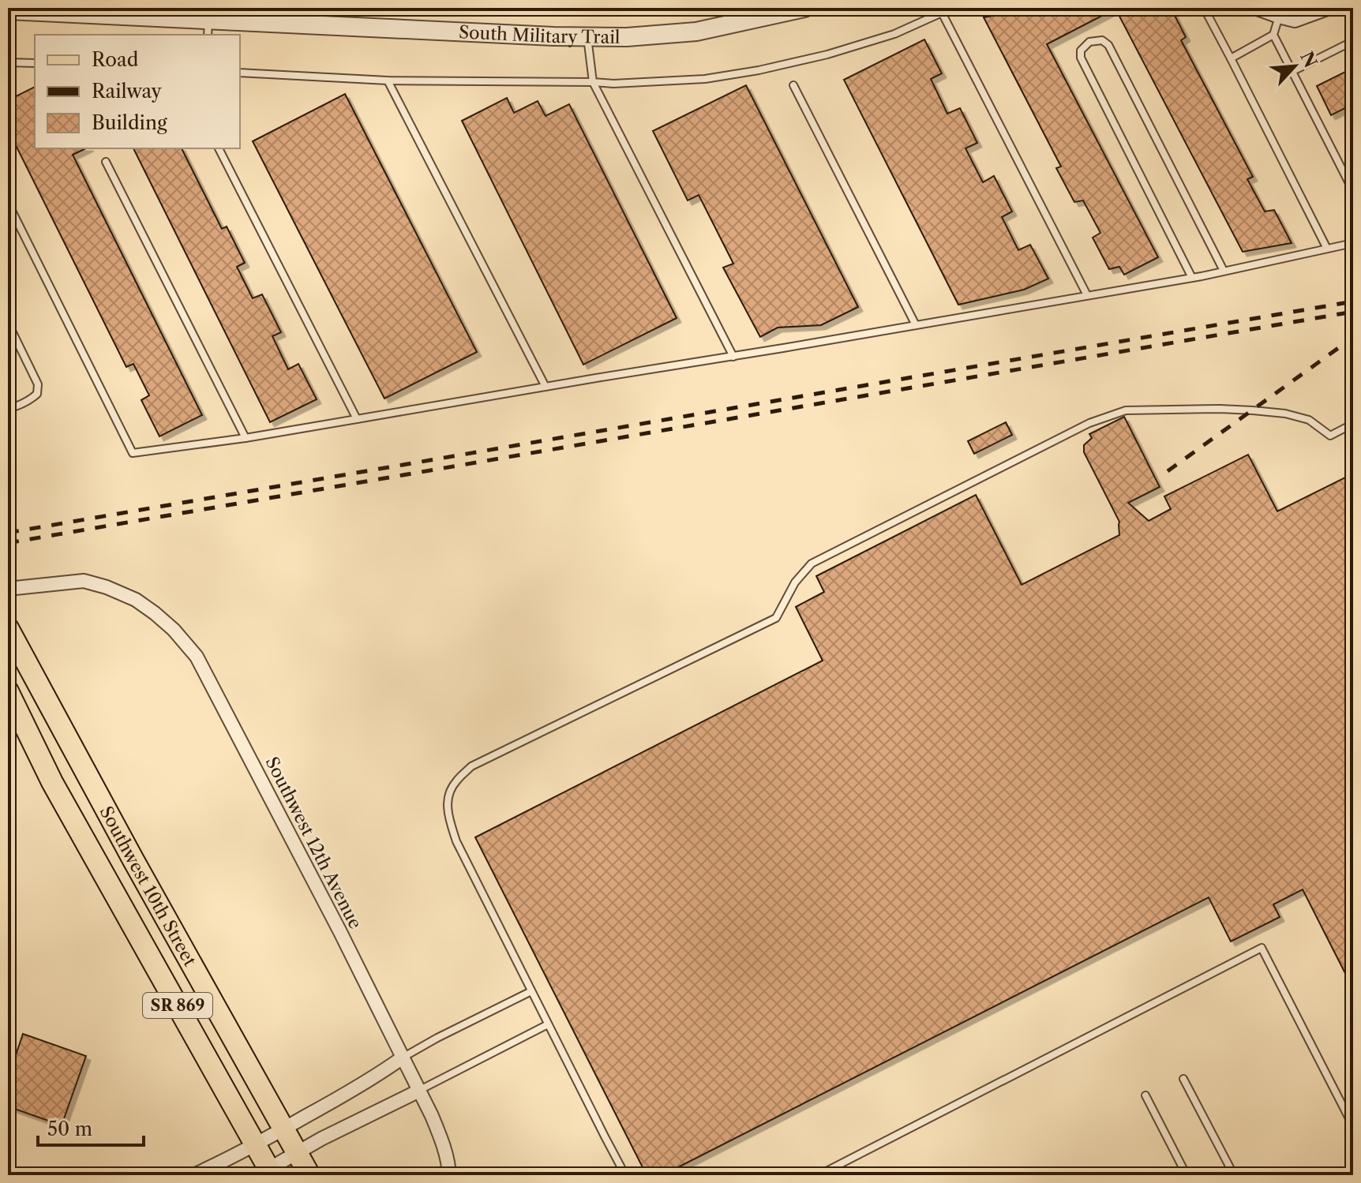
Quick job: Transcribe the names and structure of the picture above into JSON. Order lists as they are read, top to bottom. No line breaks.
{"streets":{"main road":["Southwest 10th Street","SR 869"],"street":["South Military Trail","Southwest 12th Avenue"]},"legend":["Road","Railway","Building"],"scale_bar":"50 m","north":"top right"}
